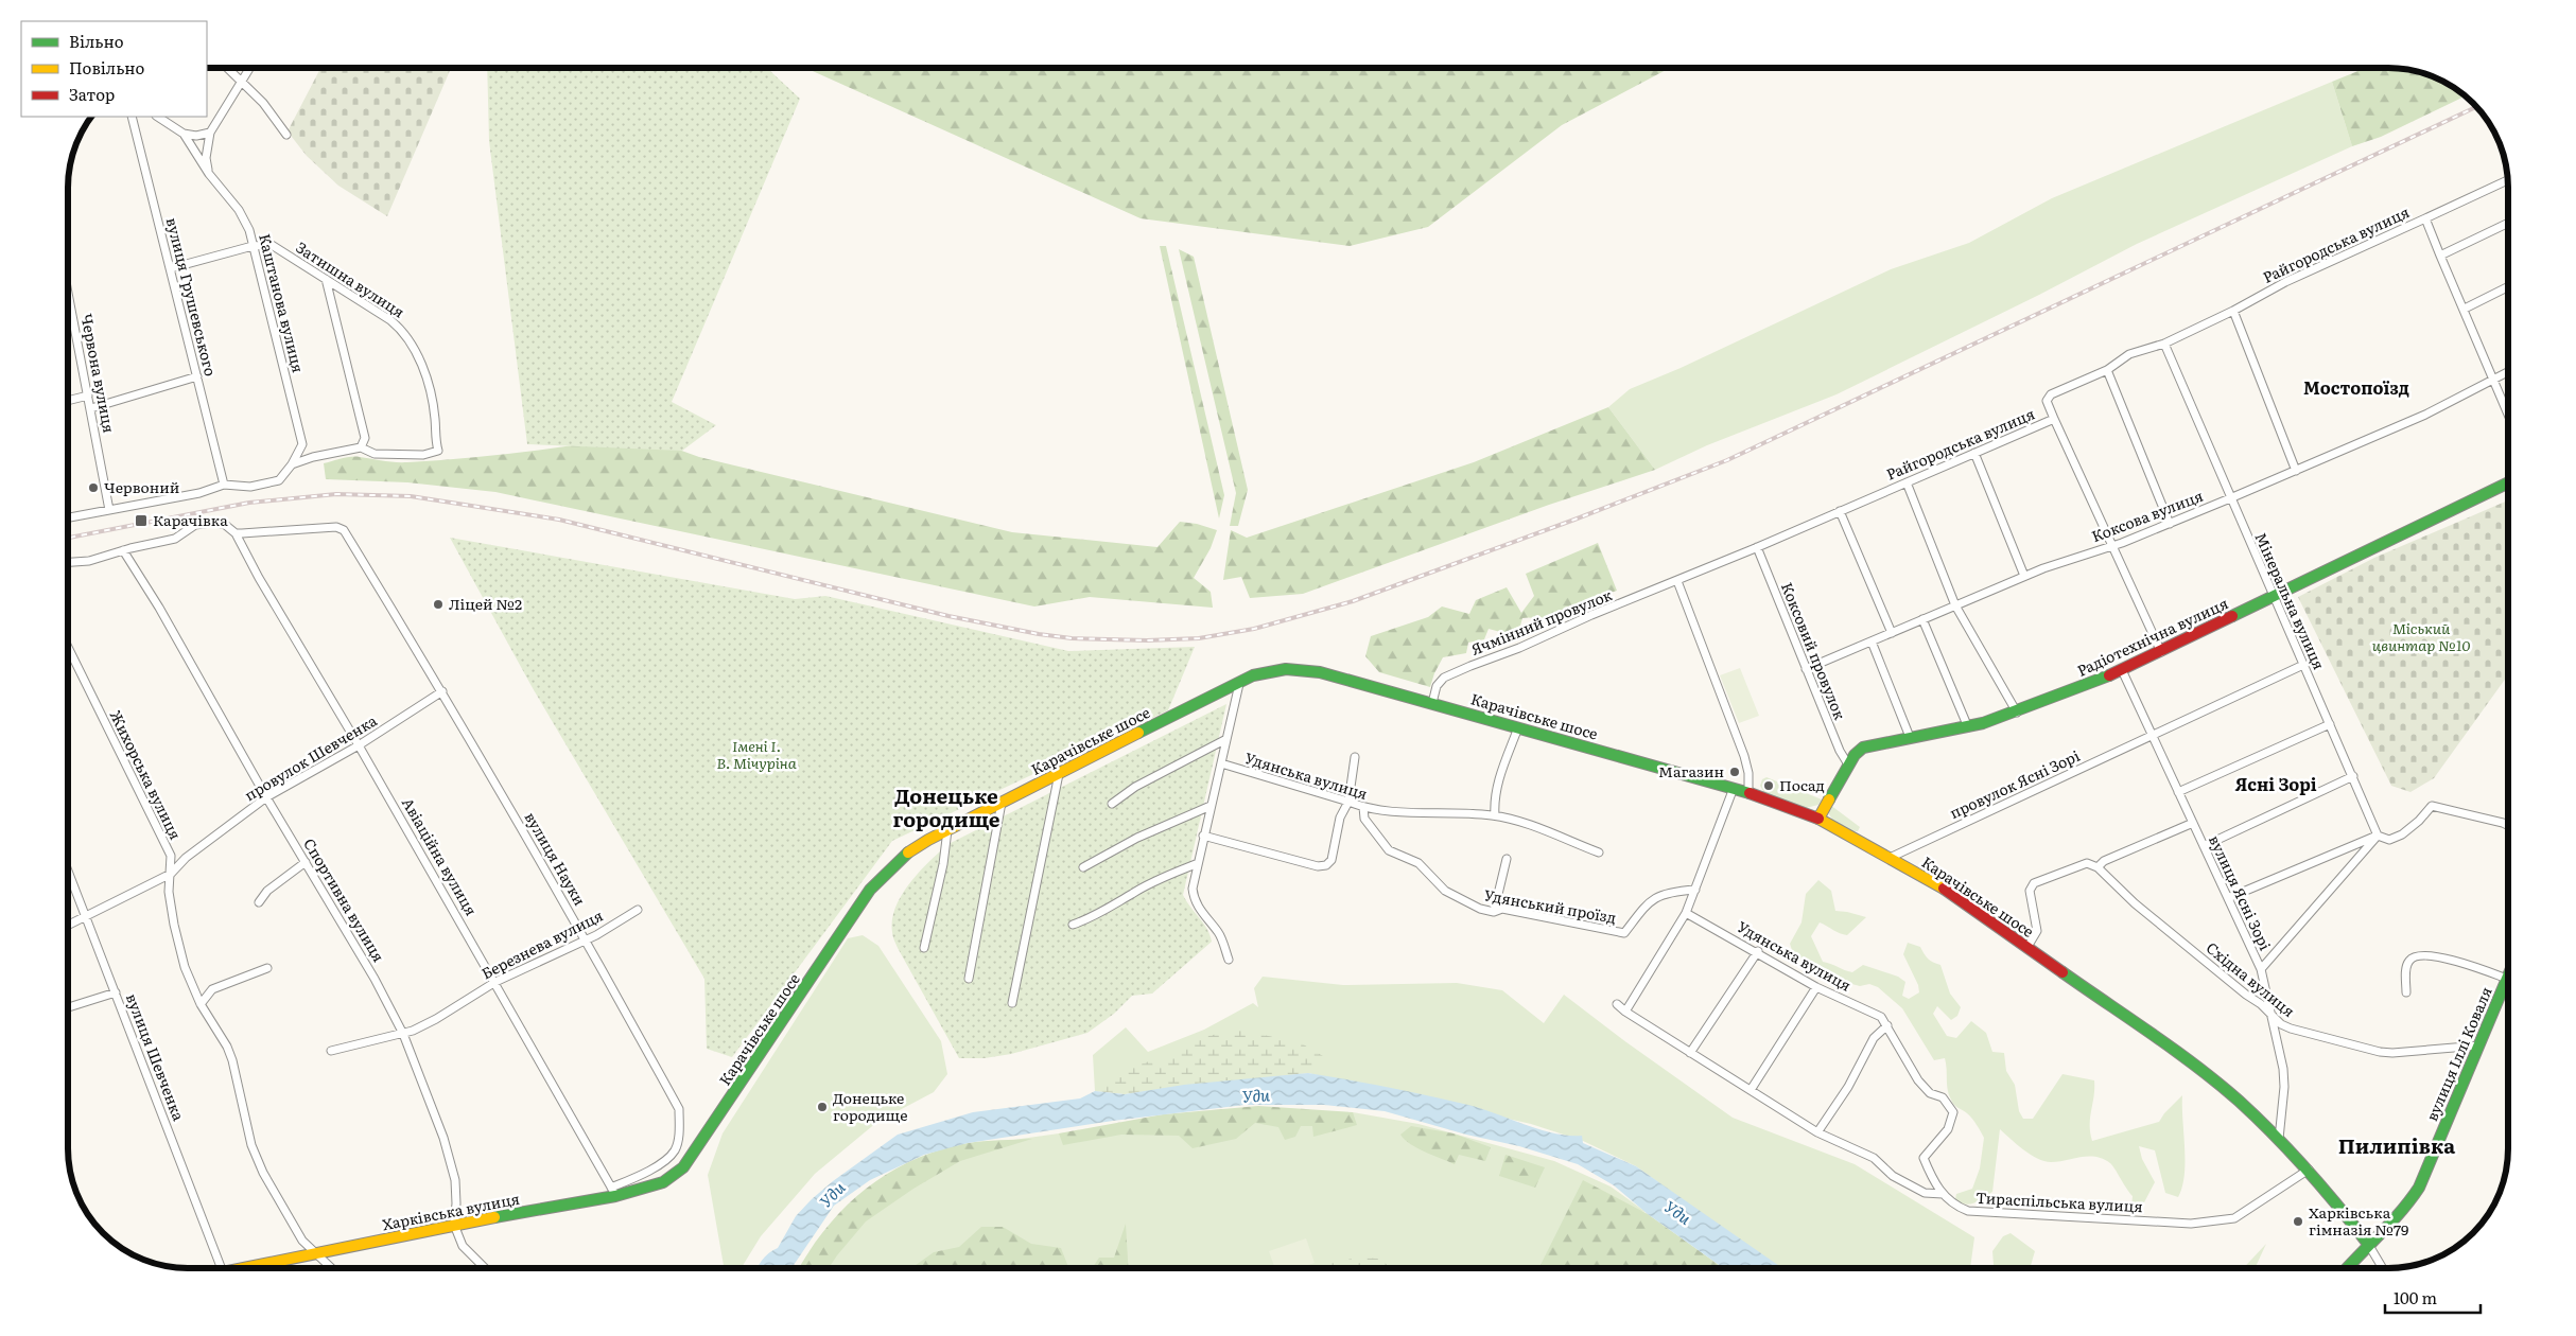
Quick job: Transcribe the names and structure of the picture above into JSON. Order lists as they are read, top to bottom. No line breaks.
{"streets":{"main road":["Радіотехнічна вулиця","Карачівське шосе","вулиця Іллі Коваля","Харківська вулиця"],"street":["Райгородська вулиця","Затишна вулиця","вулиця Грушевського","Каштанова вулиця","Червона вулиця","Коксова вулиця","Мінеральна вулиця","Ячмінний провулок","Коксовий провулок","провулок Шевченка","Жихорська вулиця","Удянська вулиця","провулок Ясні Зорі","Авіаційна вулиця","вулиця Науки","вулиця Ясні Зорі","Спортивна вулиця","Удянський проїзд","Березнева вулиця","Східна вулиця","вулиця Шевченка","Тираспільська вулиця"]},"crossings":[["Райгородська вулиця","Коксова вулиця"],["Райгородська вулиця","Мінеральна вулиця"],["Райгородська вулиця","Ячмінний провулок"],["Райгородська вулиця","Коксовий провулок"],["Затишна вулиця","вулиця Грушевського"],["Затишна вулиця","Каштанова вулиця"],["Коксова вулиця","Мінеральна вулиця"],["Коксова вулиця","Коксовий провулок"],["Мінеральна вулиця","Радіотехнічна вулиця"],["Мінеральна вулиця","провулок Ясні Зорі"],["Ячмінний провулок","Карачівське шосе"],["Радіотехнічна вулиця","Коксовий провулок"],["Радіотехнічна вулиця","Карачівське шосе"],["Радіотехнічна вулиця","вулиця Ясні Зорі"],["Карачівське шосе","провулок Ясні Зорі"],["Карачівське шосе","вулиця Ясні Зорі"],["Карачівське шосе","вулиця Іллі Коваля"],["Карачівське шосе","Тираспільська вулиця"],["Карачівське шосе","Харківська вулиця"],["провулок Шевченка","Жихорська вулиця"],["провулок Шевченка","Авіаційна вулиця"],["провулок Шевченка","вулиця Науки"],["провулок Шевченка","Спортивна вулиця"],["провулок Шевченка","вулиця Шевченка"],["Жихорська вулиця","Харківська вулиця"],["Удянська вулиця","Удянський проїзд"],["Удянська вулиця","Тираспільська вулиця"],["провулок Ясні Зорі","вулиця Ясні Зорі"],["Авіаційна вулиця","вулиця Науки"],["Авіаційна вулиця","Березнева вулиця"],["Авіаційна вулиця","Харківська вулиця"],["вулиця Науки","Березнева вулиця"],["вулиця Науки","Харківська вулиця"],["вулиця Ясні Зорі","Східна вулиця"],["Спортивна вулиця","Березнева вулиця"],["Спортивна вулиця","Харківська вулиця"],["Східна вулиця","вулиця Іллі Коваля"]],"districts":["Мостопоїзд","Ясні Зорі","Донецьке городище","Пилипівка"],"water":["Уди"],"parks":["Міський цвинтар №10","Імені І. В. Мічуріна"],"places":{"other":["Червоний","Ліцей №2","Магазин","Посад","Донецьке городище","Харківська гімназія №79"],"transit":["Карачівка"]},"legend":["Вільно","Повільно","Затор"],"scale_bar":"100 m"}
